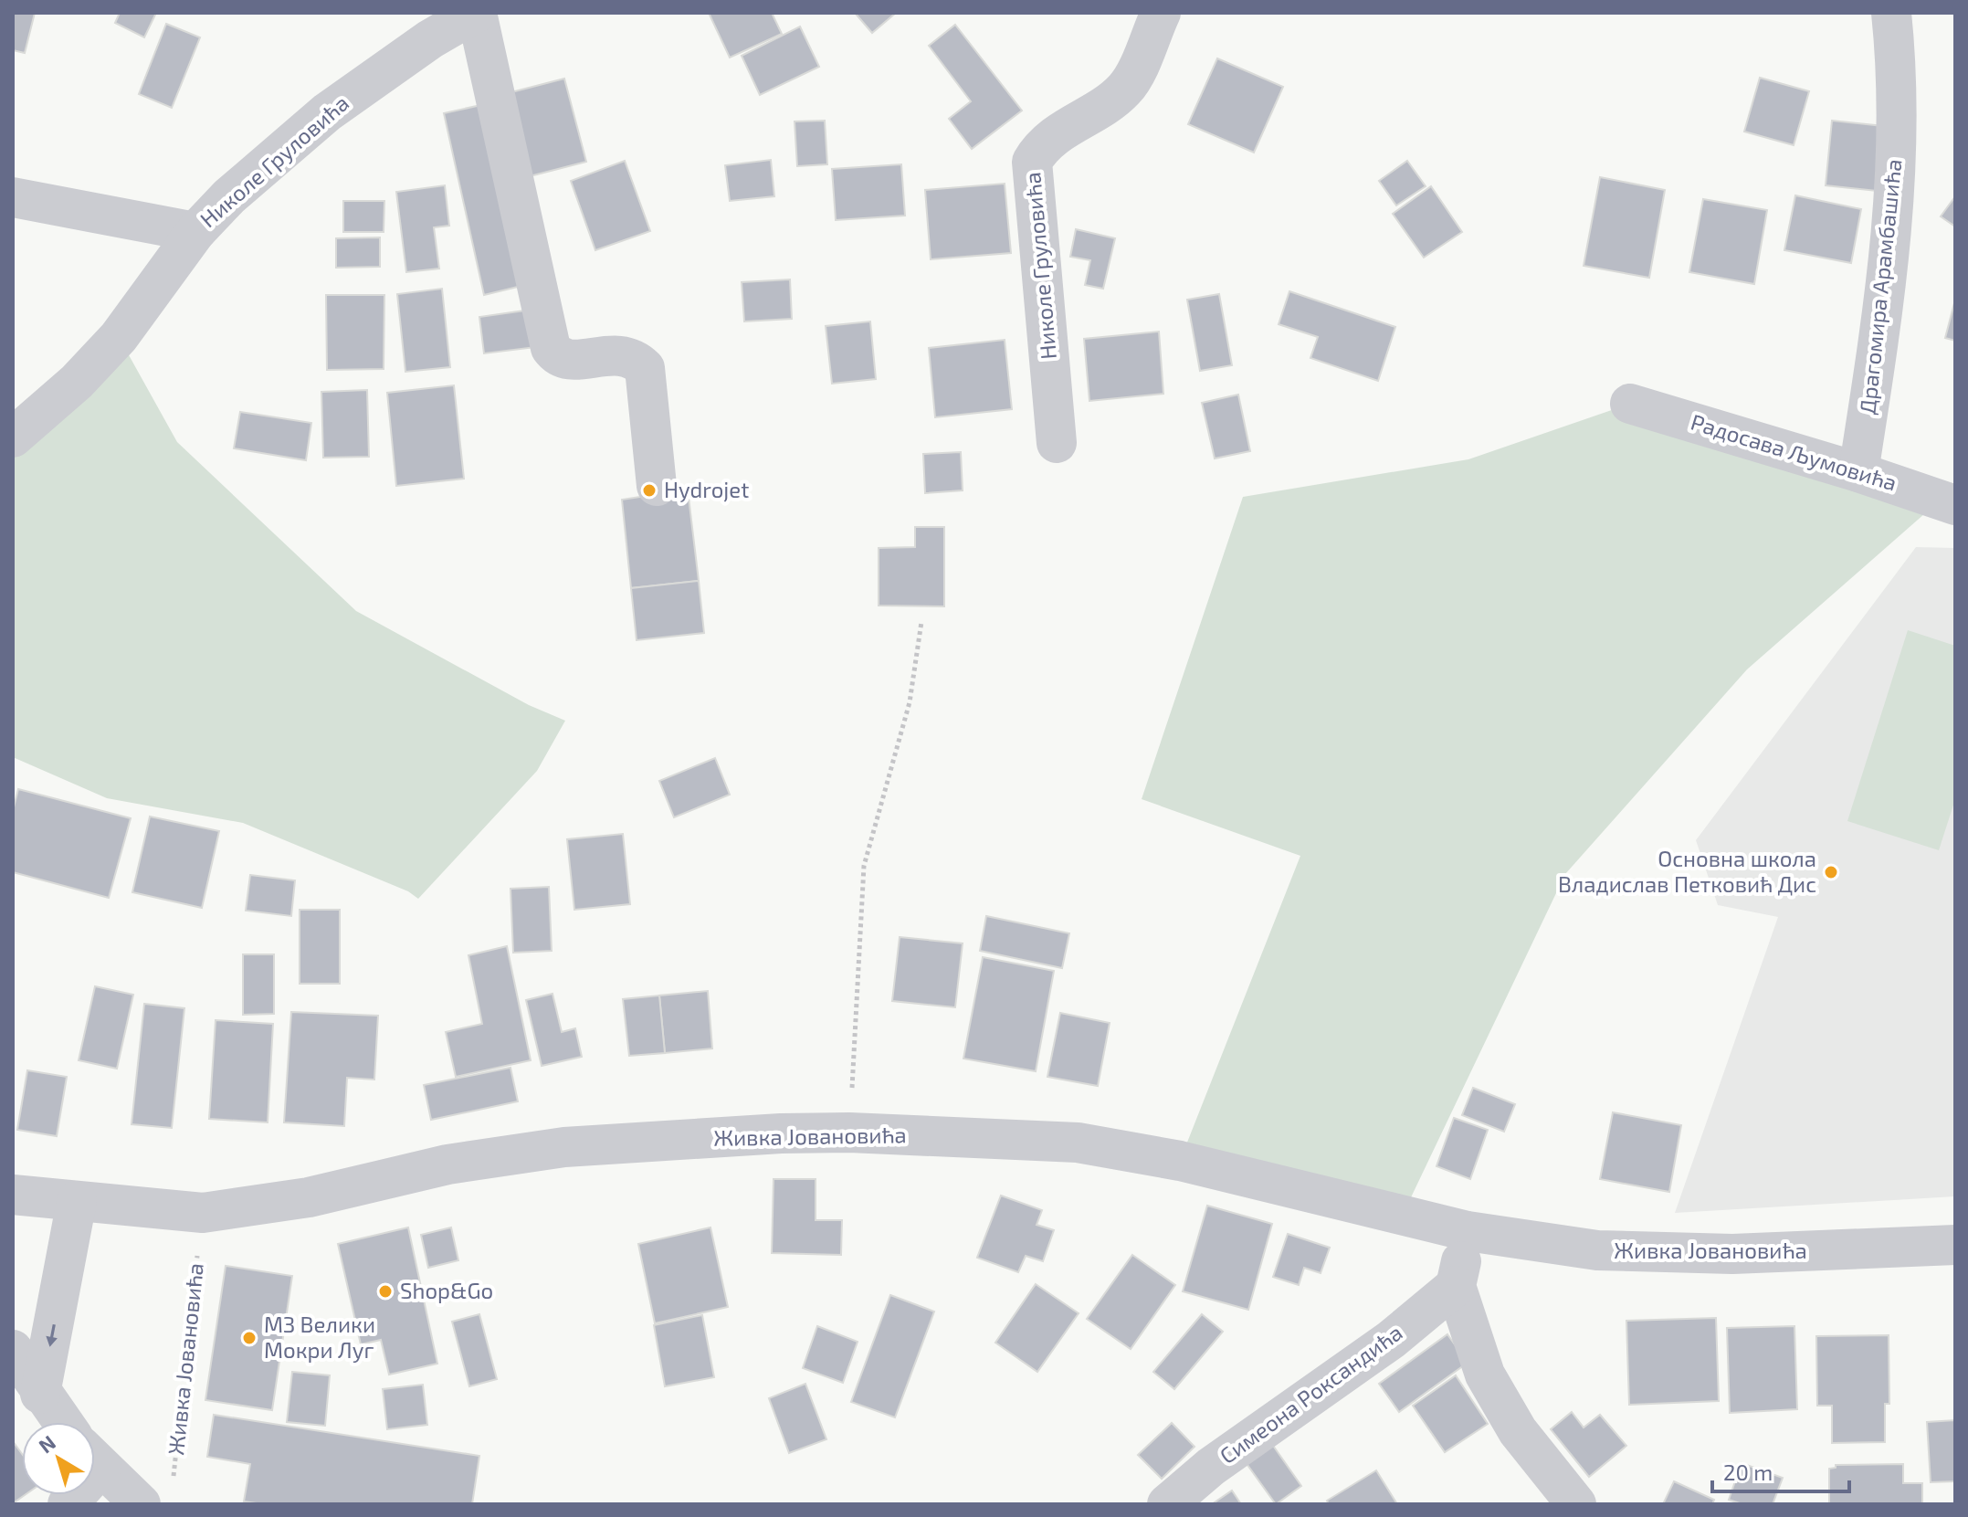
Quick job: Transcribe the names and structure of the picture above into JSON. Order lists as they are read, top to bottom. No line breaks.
{"streets":{"street":["Николе Груловића","Драгомира Арамбашића","Радосава Љумовића","Живка Јовановића","Симеона Роксандића"]},"crossings":[["Драгомира Арамбашића","Радосава Љумовића"]],"places":["Hydrojet","Основна школа Владислав Петковић Дис","Shop&Go","МЗ Велики Мокри Луг"],"scale_bar":"20 m","north":"top left"}
